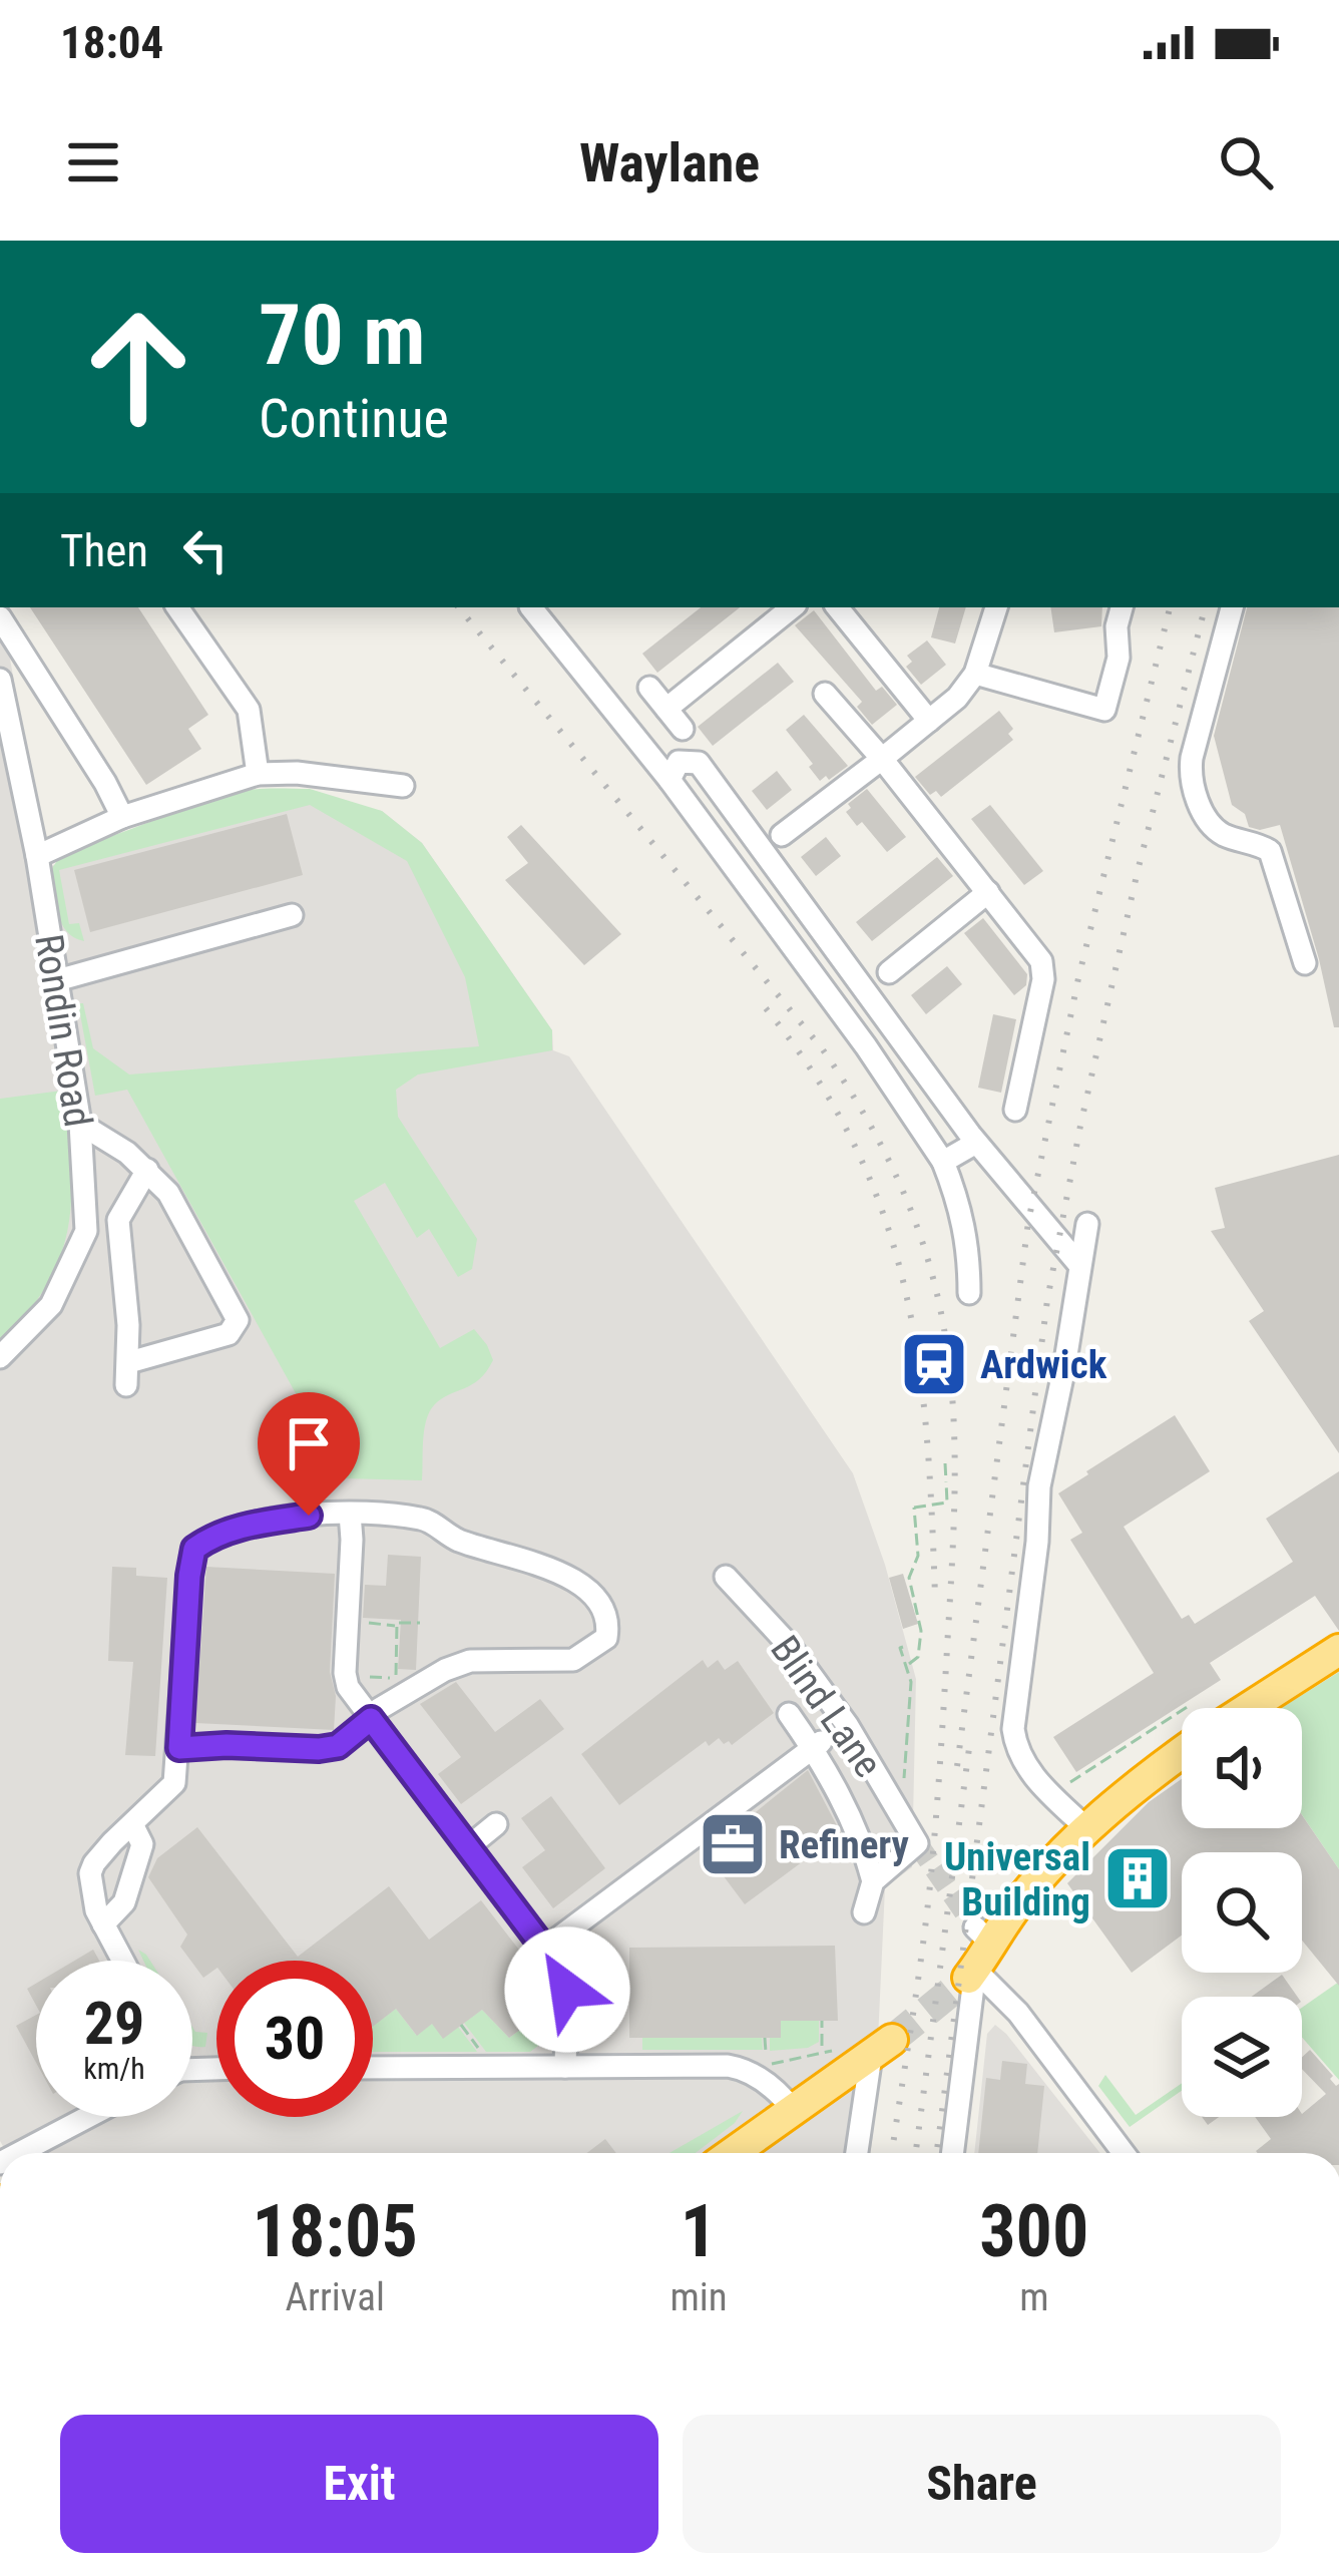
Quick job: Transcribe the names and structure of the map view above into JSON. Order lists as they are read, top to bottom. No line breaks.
{"streets":{"street":["Rondin Road","Blind Lane"]},"places":{"station":["Ardwick"],"office":["Refinery"],"building":["Universal Building"]},"page":{"status":"18:04","header":"Waylane","turn":["70 m","Continue"],"then":"Then","speed":"29 km/h","limit":"30","eta":["18:05","Arrival","1","min","300","m"],"buttons":["Exit","Share"]}}
